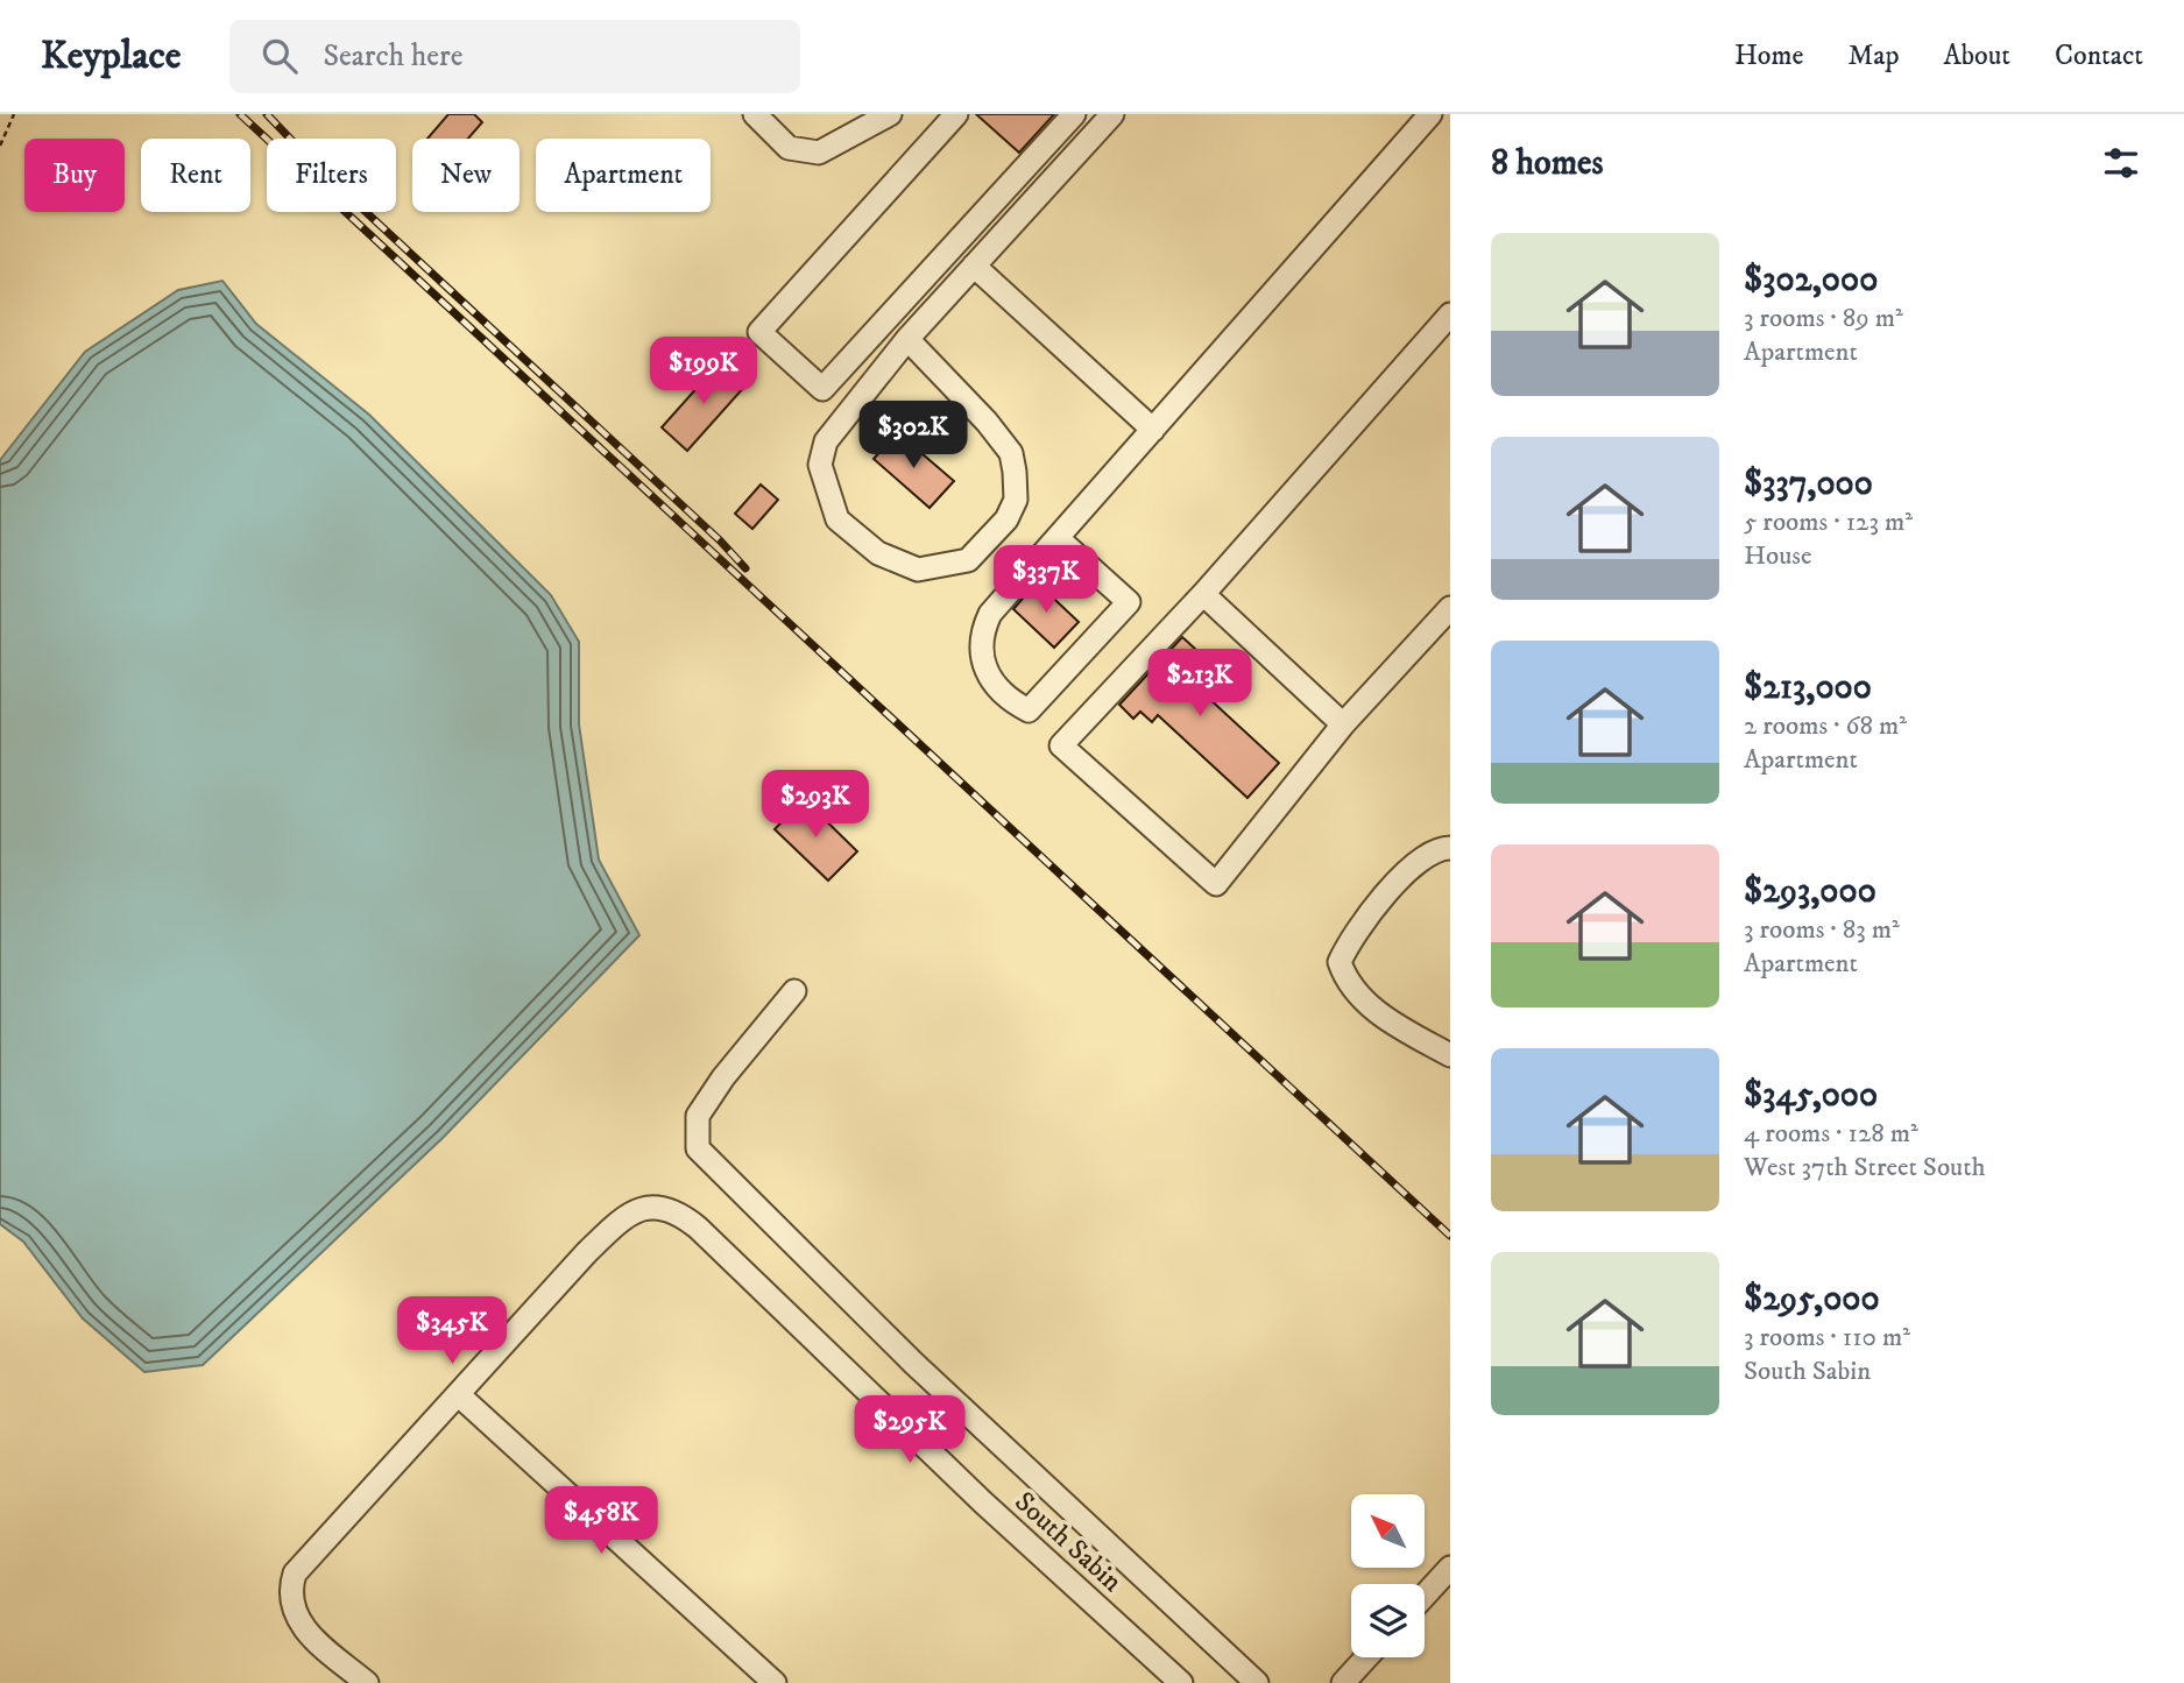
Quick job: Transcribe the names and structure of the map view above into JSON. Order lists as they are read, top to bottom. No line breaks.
{"streets":{"street":["South Sabin"]},"north":"top left","page":{"header":"Keyplace","search":"Search here","nav":["Home","Map","About","Contact"],"heading":"8 homes","chip":["Buy","Rent","Filters","New","Apartment"],"list":[{"name":"$302,000","note":"3 rooms · 89 m² · Apartment"},{"name":"$337,000","note":"5 rooms · 123 m² · House"},{"name":"$213,000","note":"2 rooms · 68 m² · Apartment"},{"name":"$293,000","note":"3 rooms · 83 m² · Apartment"},{"name":"$345,000","note":"4 rooms · 128 m² · West 37th Street South"},{"name":"$295,000","note":"3 rooms · 110 m² · South Sabin"}],"price":["$199K","$302K","$337K","$213K","$293K","$345K","$295K","$458K"]}}
